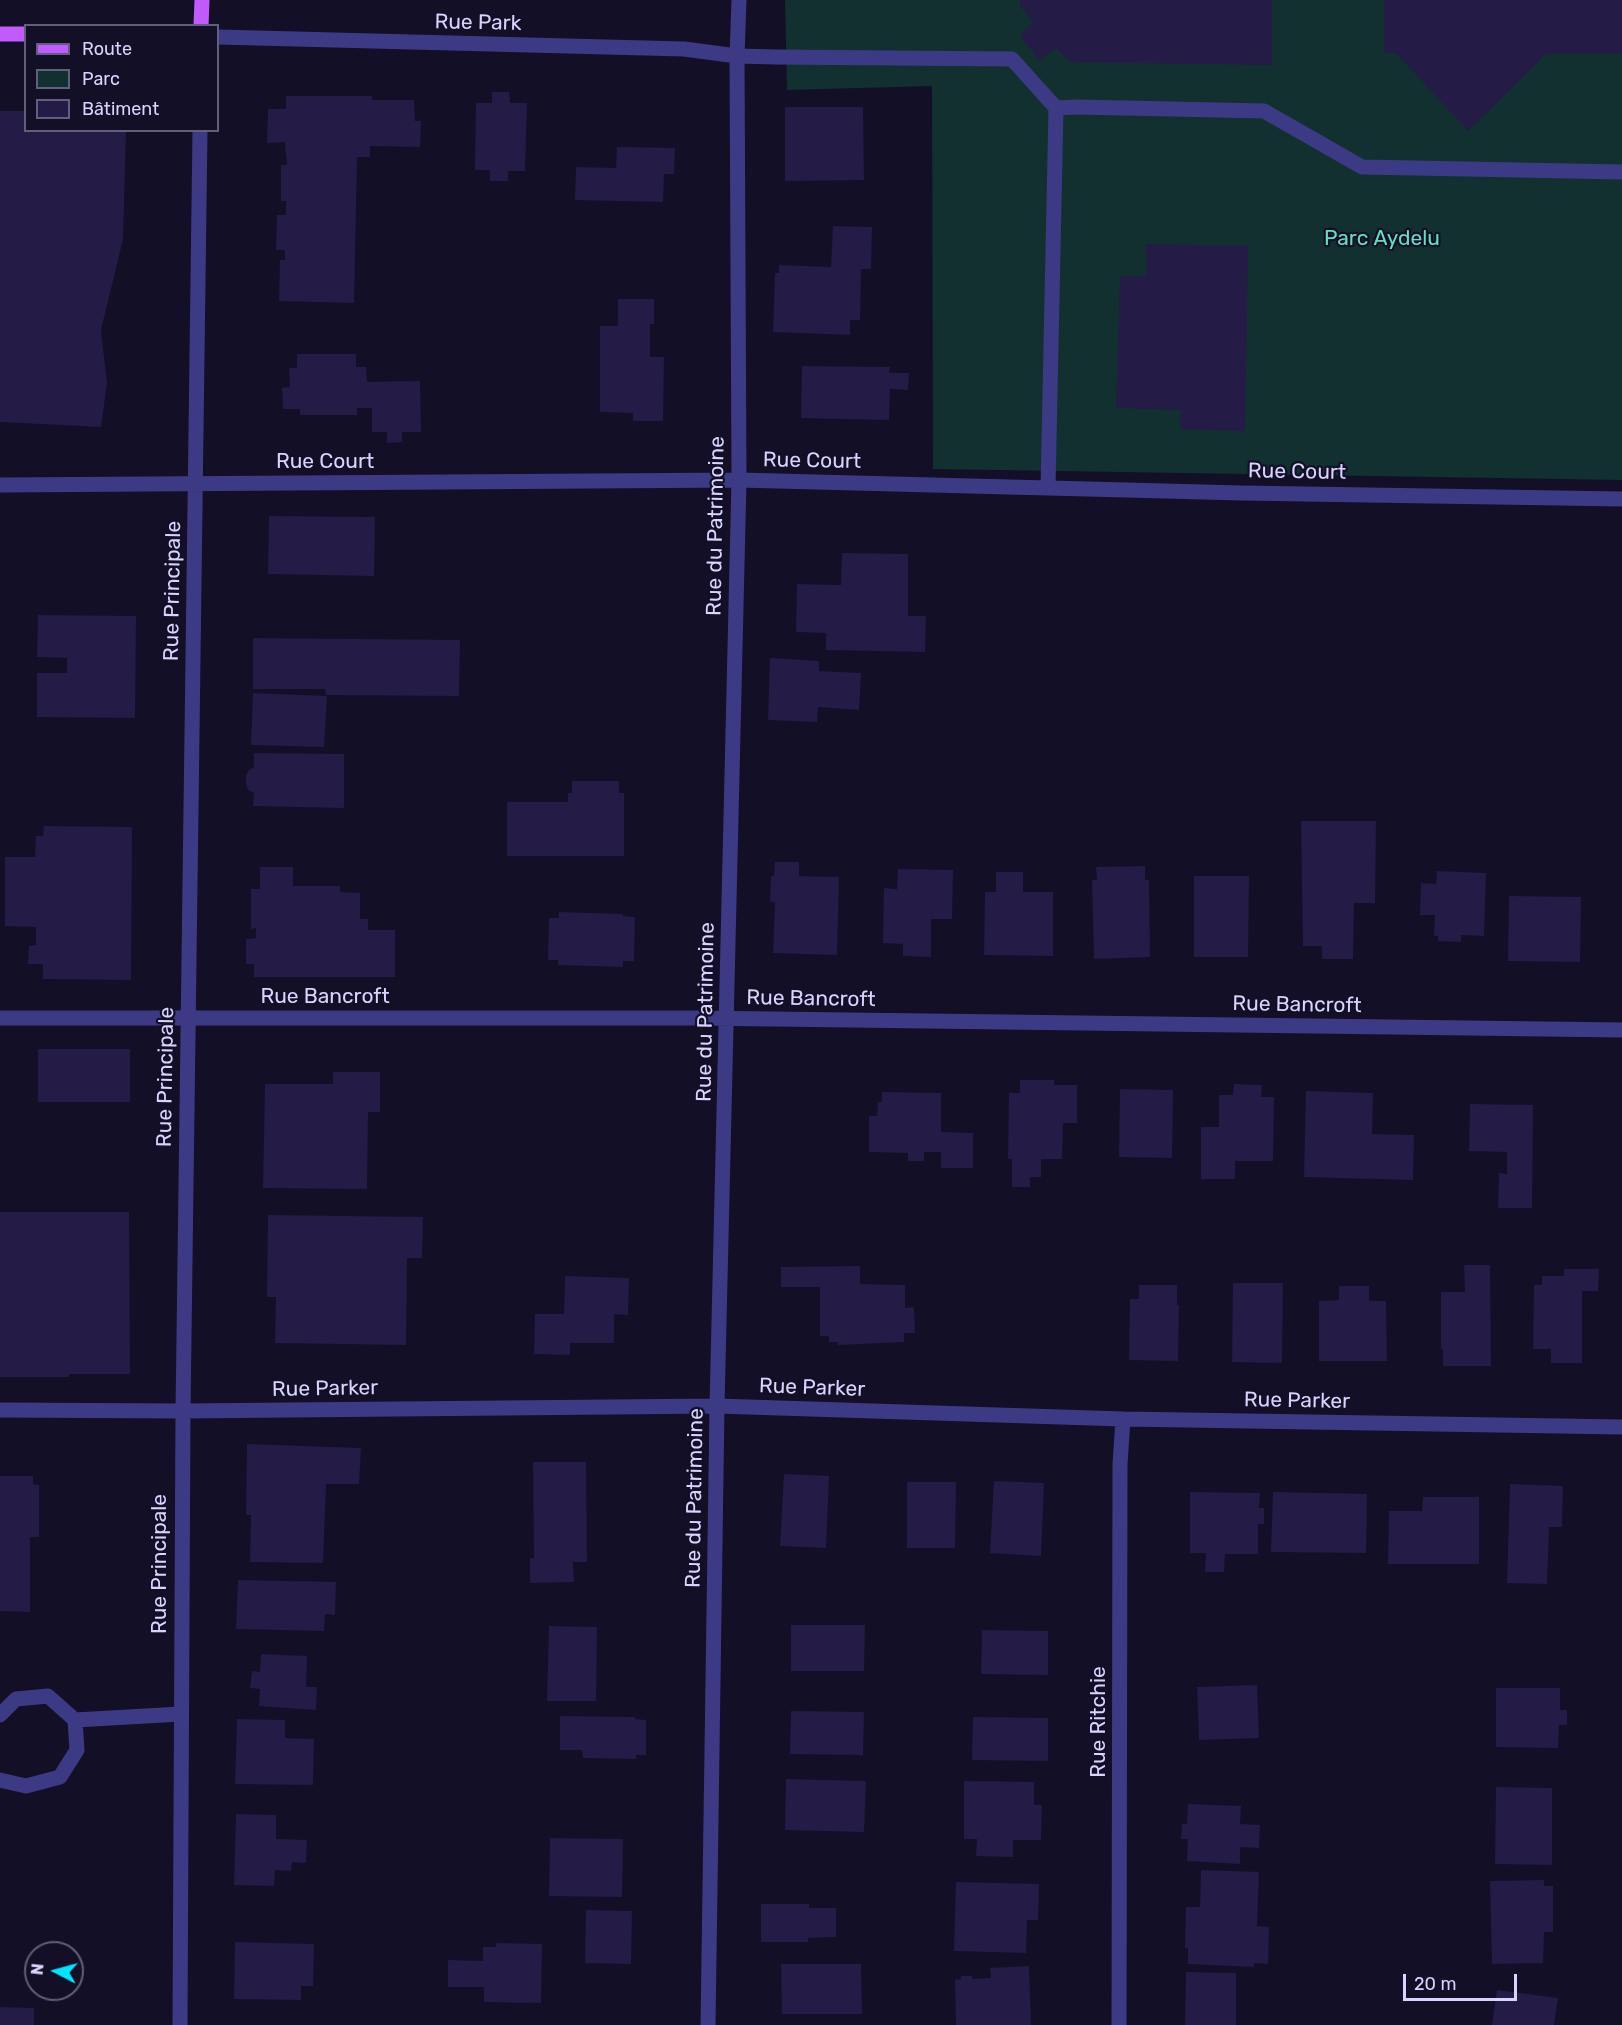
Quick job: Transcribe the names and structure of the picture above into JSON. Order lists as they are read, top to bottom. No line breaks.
{"streets":{"street":["Rue Park","Rue Court","Rue du Patrimoine","Rue Principale","Rue Bancroft","Rue Parker","Rue Ritchie"]},"crossings":[["Rue Park","Rue du Patrimoine"],["Rue Court","Rue du Patrimoine"],["Rue Court","Rue Principale"],["Rue du Patrimoine","Rue Bancroft"],["Rue du Patrimoine","Rue Parker"],["Rue Principale","Rue Bancroft"],["Rue Principale","Rue Parker"],["Rue Parker","Rue Ritchie"]],"parks":["Parc Aydelu"],"legend":["Route","Parc","Bâtiment"],"scale_bar":"20 m","north":"left"}
